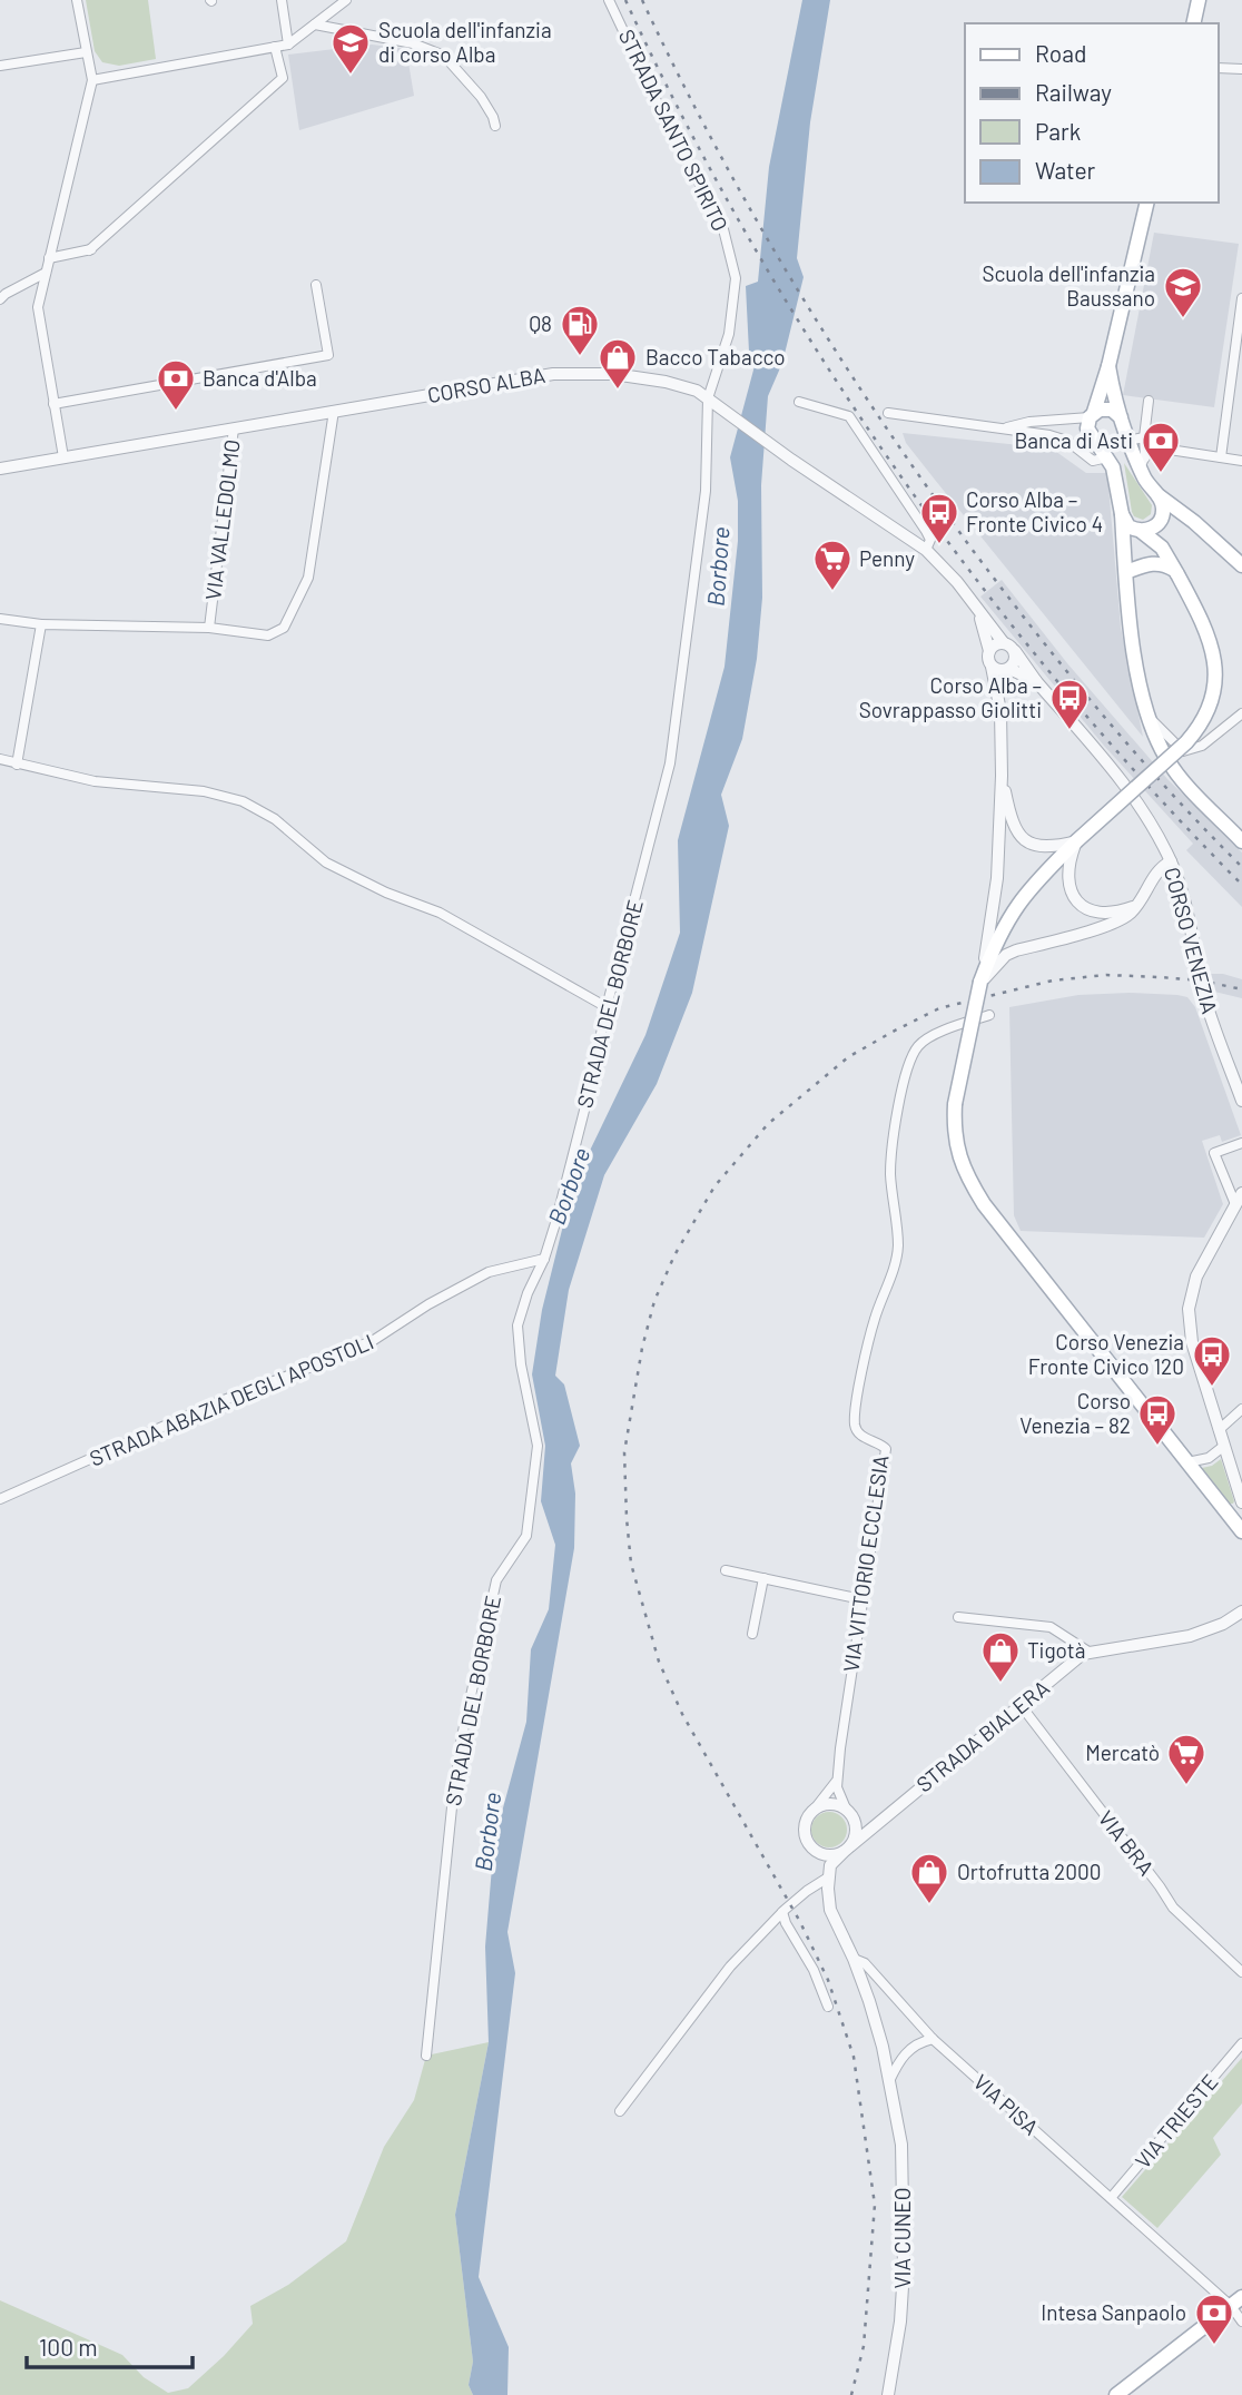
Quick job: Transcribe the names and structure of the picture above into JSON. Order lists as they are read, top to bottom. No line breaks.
{"streets":{"street":["STRADA SANTO SPIRITO","CORSO ALBA","VIA VALLEDOLMO","CORSO VENEZIA","STRADA DEL BORBORE","STRADA ABAZIA DEGLI APOSTOLI","VIA VITTORIO ECCLESIA","STRADA BIALERA","VIA BRA","VIA PISA","VIA TRIESTE","VIA CUNEO"]},"crossings":[["STRADA SANTO SPIRITO","CORSO ALBA"],["STRADA SANTO SPIRITO","STRADA DEL BORBORE"],["CORSO ALBA","VIA VALLEDOLMO"],["CORSO ALBA","CORSO VENEZIA"],["CORSO ALBA","STRADA DEL BORBORE"],["STRADA DEL BORBORE","STRADA ABAZIA DEGLI APOSTOLI"],["VIA VITTORIO ECCLESIA","STRADA BIALERA"],["VIA VITTORIO ECCLESIA","VIA PISA"],["STRADA BIALERA","VIA BRA"],["STRADA BIALERA","VIA PISA"],["VIA PISA","VIA TRIESTE"],["VIA PISA","VIA CUNEO"]],"water":["Borbore"],"places":{"school or university":["Scuola dell'infanzia di corso Alba","Scuola dell'infanzia Baussano"],"fuel station":["Q8"],"shop":["Bacco Tabacco","Tigotà","Ortofrutta 2000"],"bank":["Banca d'Alba","Banca di Asti","Intesa Sanpaolo"],"bus stop":["Corso Alba – Fronte Civico 4","Corso Alba – Sovrappasso Giolitti","Corso Venezia Fronte Civico 120","Corso Venezia – 82"],"supermarket":["Penny","Mercatò"]},"legend":["Road","Railway","Park","Water"],"scale_bar":"100 m"}
